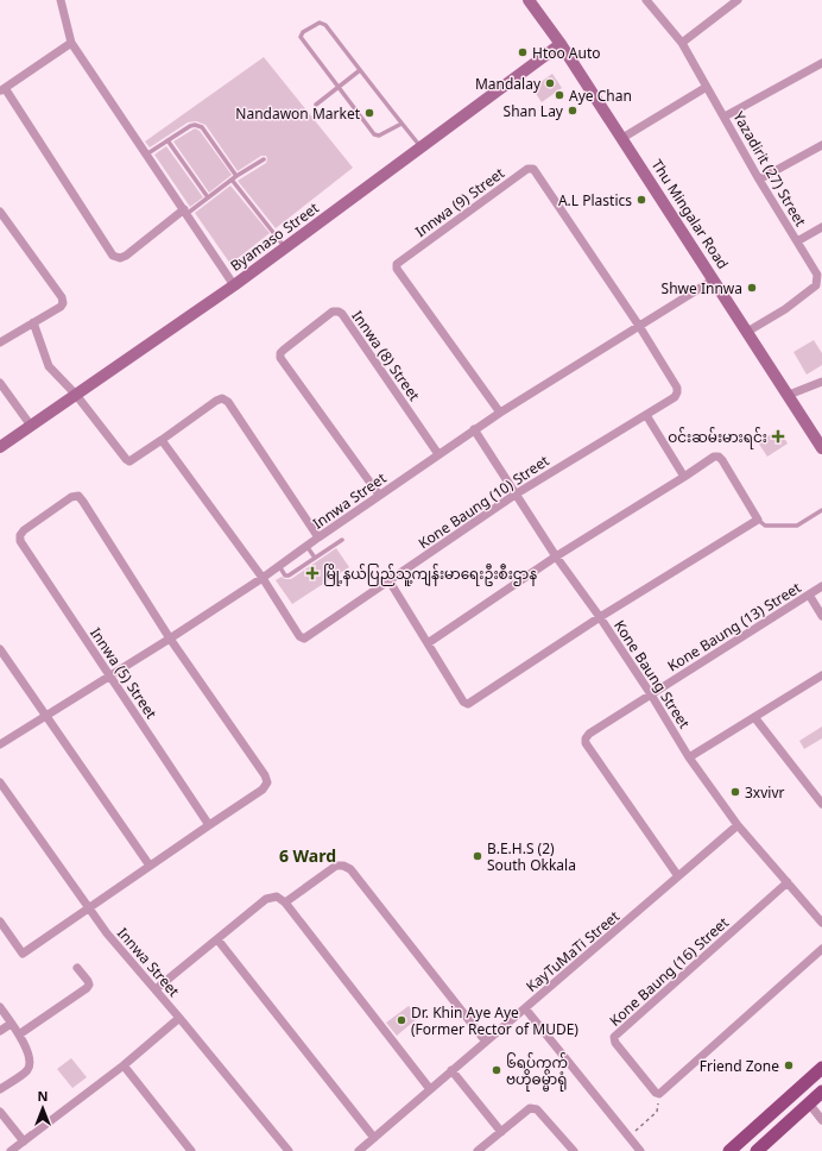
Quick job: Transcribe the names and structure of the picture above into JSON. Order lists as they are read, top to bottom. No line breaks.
{"streets":{"main road":["Thu Mingalar Road","Byamaso Street"],"street":["Yazadirit (27) Street","Innwa (9) Street","Innwa (8) Street","Innwa Street","Kone Baung (10) Street","Kone Baung (13) Street","Innwa (5) Street","Kone Baung Street","KayTuMaTi Street","Kone Baung (16) Street"]},"crossings":[["Yazadirit (27) Street","Thu Mingalar Road"],["Innwa (9) Street","Innwa Street"],["Innwa (9) Street","Kone Baung (10) Street"],["Thu Mingalar Road","Byamaso Street"],["Thu Mingalar Road","Innwa Street"],["Innwa (8) Street","Innwa Street"],["Innwa Street","Kone Baung (10) Street"],["Innwa Street","Innwa (5) Street"],["Innwa Street","Kone Baung Street"],["Kone Baung (10) Street","Kone Baung Street"],["Kone Baung (13) Street","Kone Baung Street"],["Kone Baung (13) Street","KayTuMaTi Street"],["Kone Baung Street","KayTuMaTi Street"],["Kone Baung Street","Kone Baung (16) Street"]],"districts":["6 Ward"],"places":{"other":["Htoo Auto","Mandalay","Aye Chan","Shan Lay","Nandawon Market","A.L Plastics","Shwe Innwa","3xvivr","B.E.H.S (2) South Okkala","Dr. Khin Aye Aye (Former Rector of MUDE)","Friend Zone","၆ရပ်ကွက် ဗဟိုဓမ္မာရုံ"],"health":["ဝင်းဆမ်းမားရင်း","မြို့နယ်ပြည်သူ့ကျန်းမာရေးဦးစီးဌာန"]},"north":"top"}
